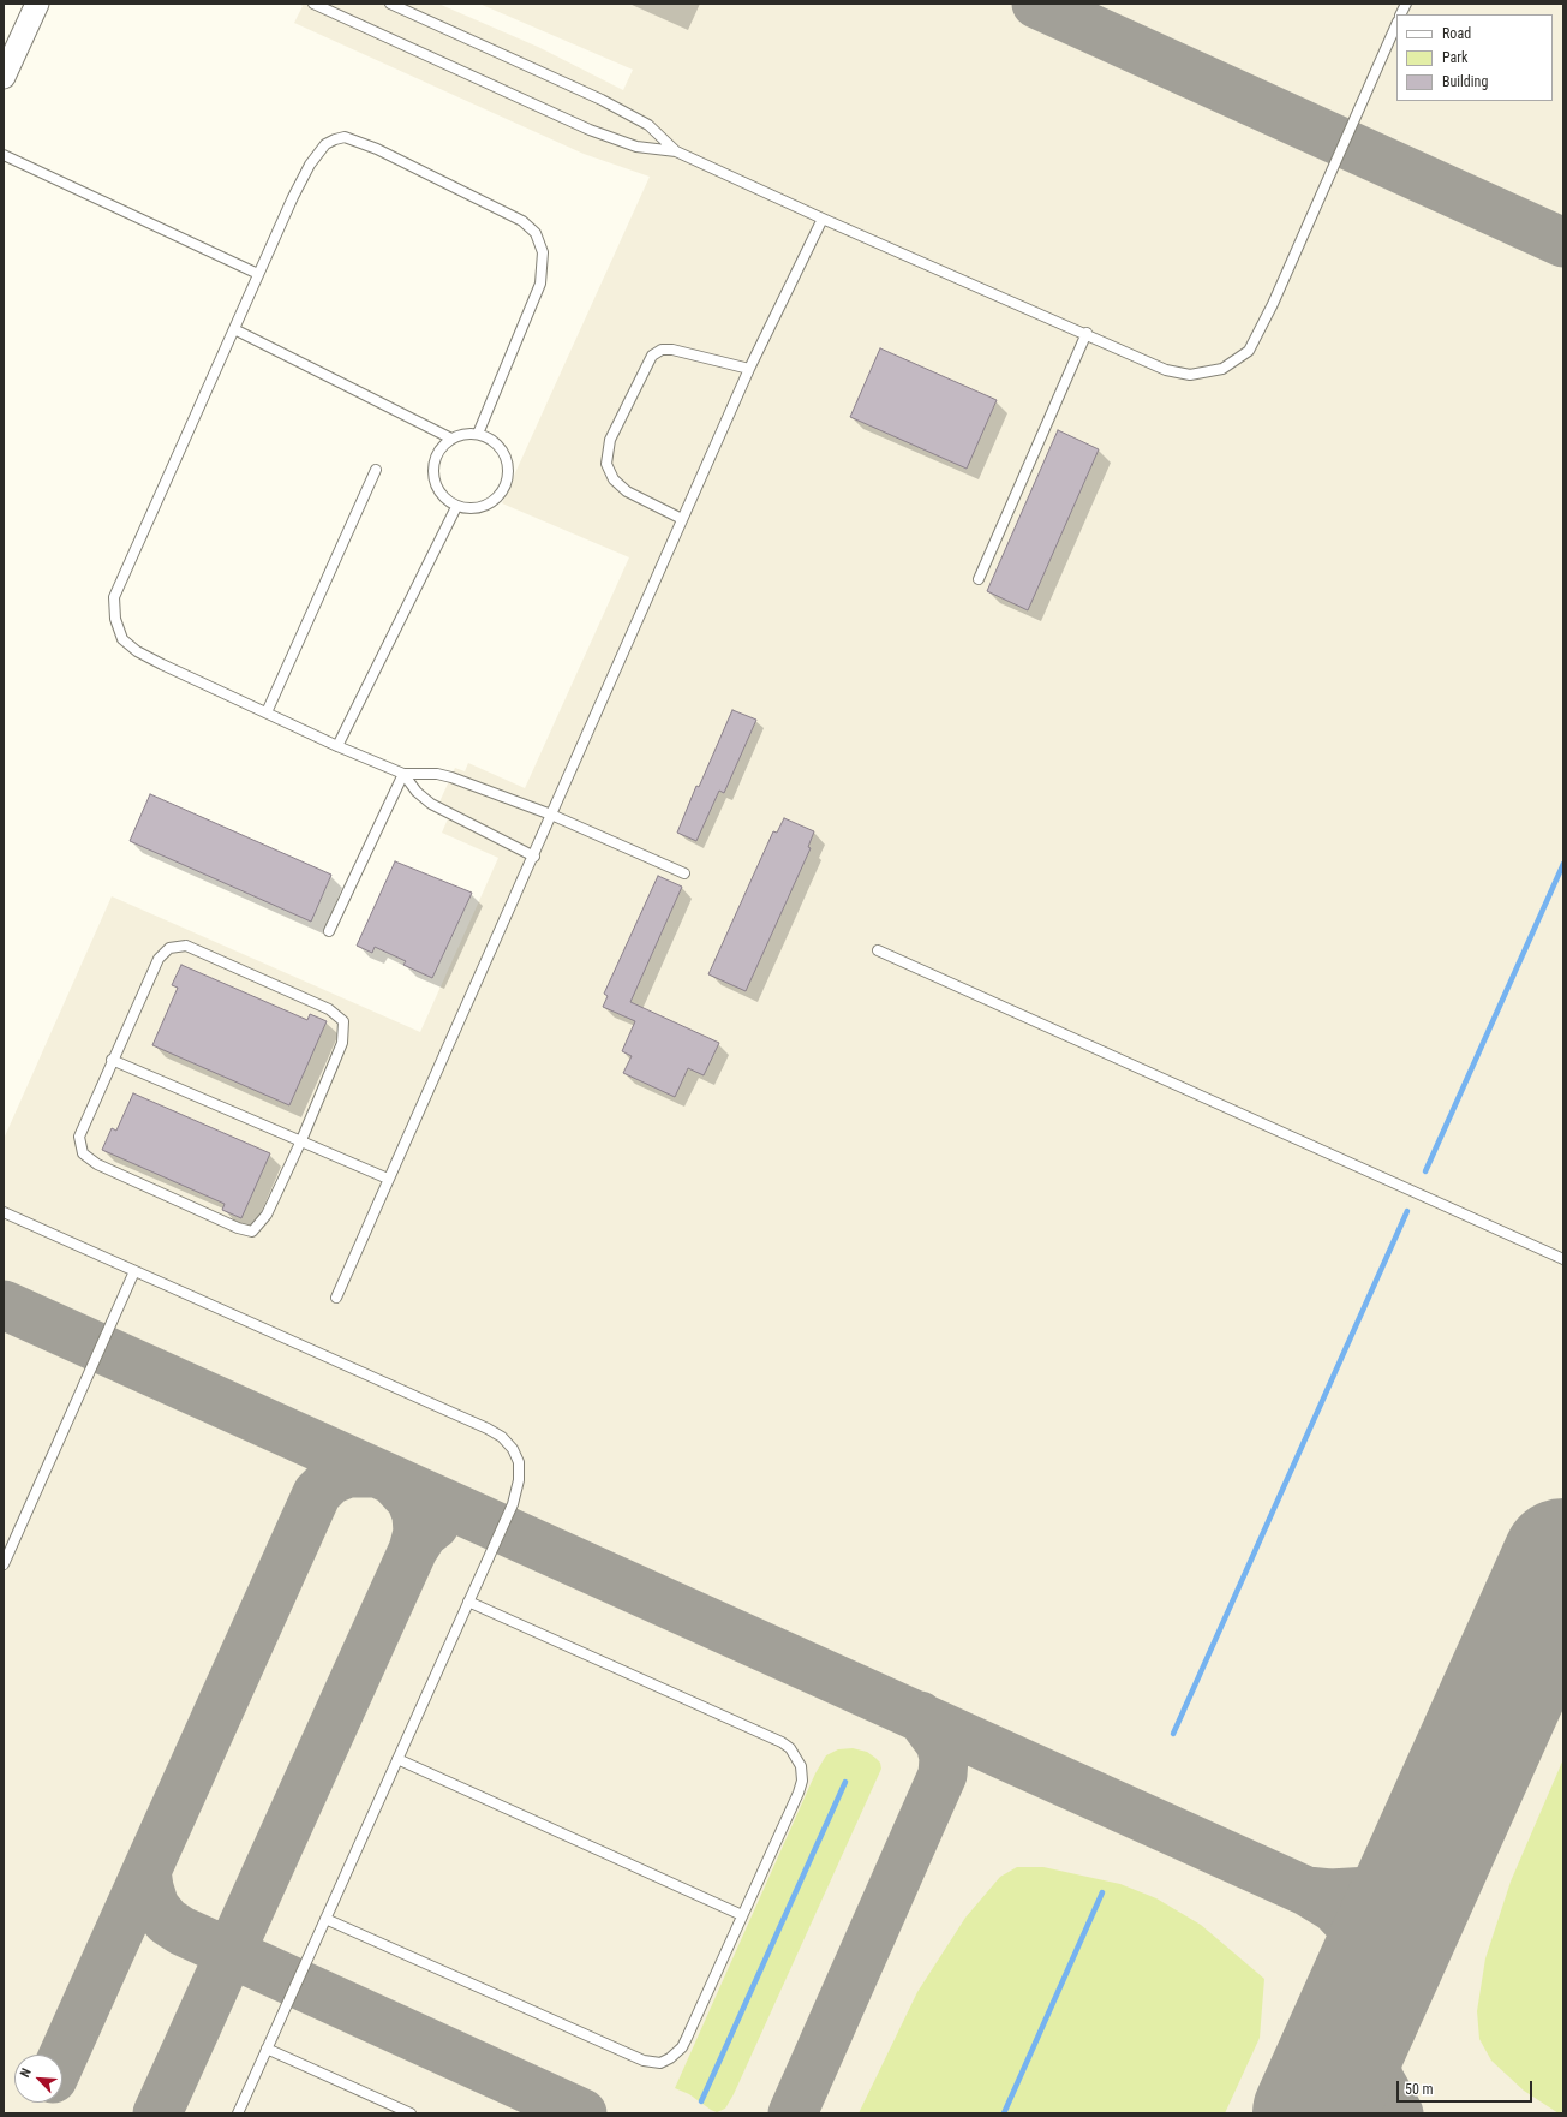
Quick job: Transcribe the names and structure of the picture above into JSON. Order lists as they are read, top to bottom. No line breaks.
{"legend":["Road","Park","Building"],"scale_bar":"50 m","north":"top left"}
